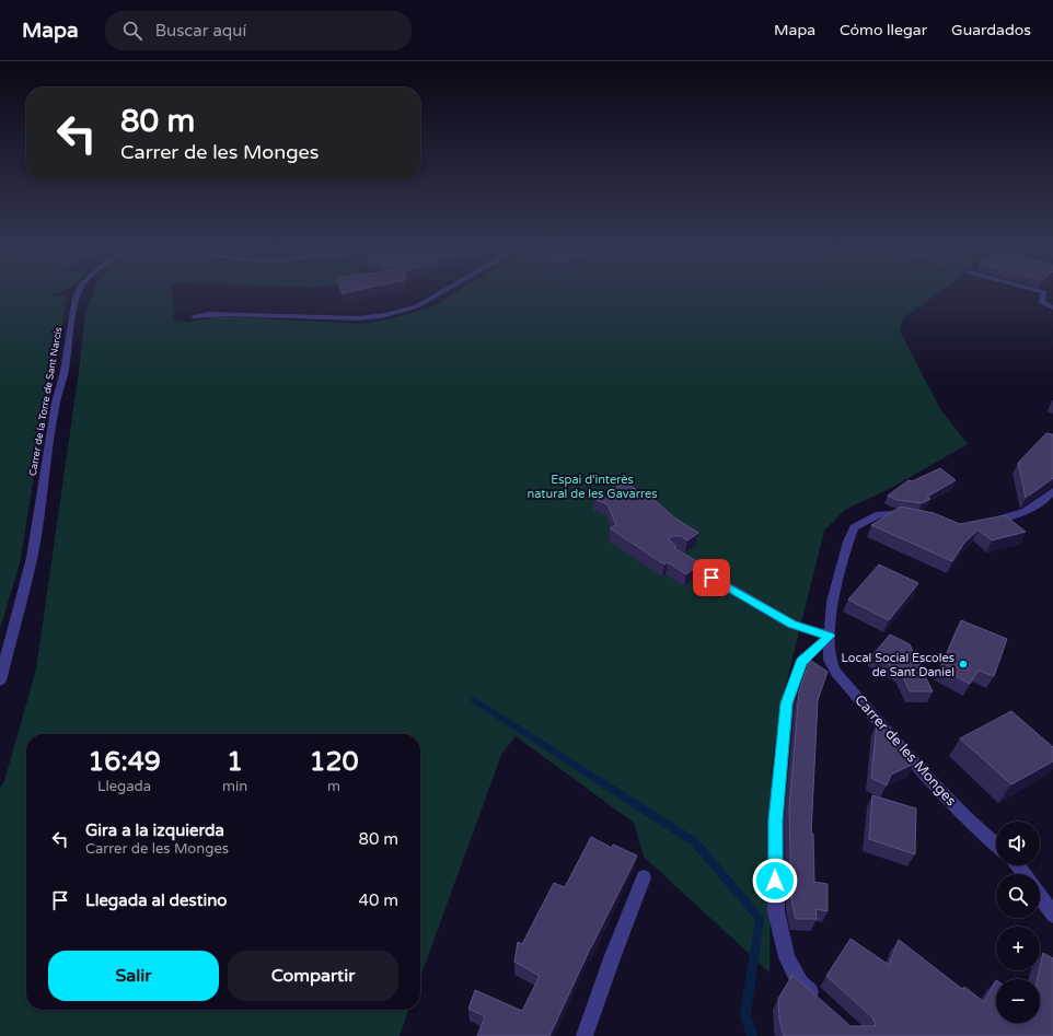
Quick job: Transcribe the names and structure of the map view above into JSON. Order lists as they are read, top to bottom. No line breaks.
{"streets":{"street":["Carrer de la Torre de Sant Narcís","Carrer de les Monges"]},"parks":["Espai d'interès natural de les Gavarres"],"places":["Local Social Escoles de Sant Daniel"],"page":{"header":"Mapa","search":"Buscar aquí","nav":["Mapa","Cómo llegar","Guardados"],"turn":["80 m","Carrer de les Monges"],"eta":["16:49","Llegada","1","min","120","m"],"list":[{"name":"Gira a la izquierda","note":"Carrer de les Monges","value":"80 m"},{"name":"Llegada al destino","value":"40 m"}],"map_buttons":["+","−"],"buttons":["Salir","Compartir"]}}
